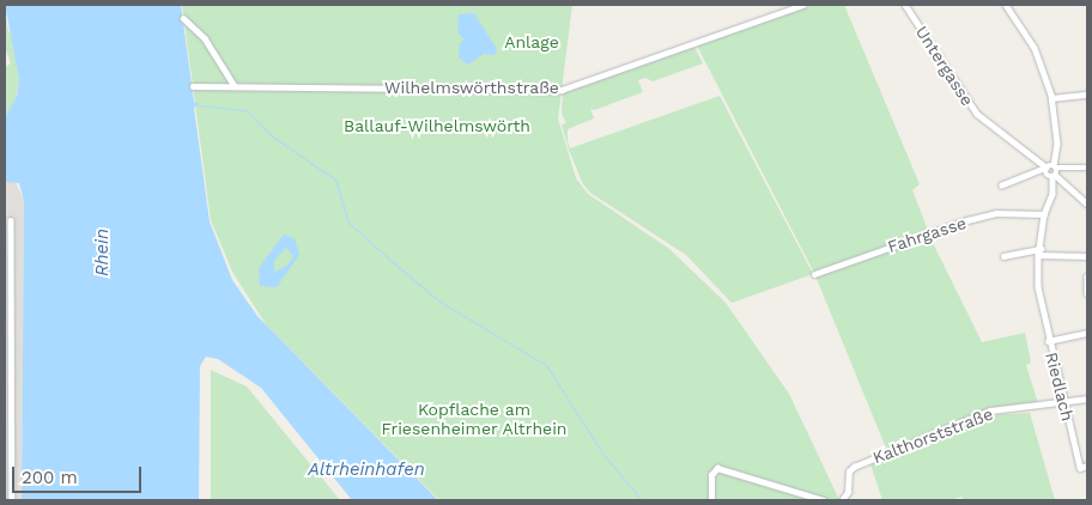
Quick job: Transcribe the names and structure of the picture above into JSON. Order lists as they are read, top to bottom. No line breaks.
{"streets":{"street":["Untergasse","Wilhelmswörthstraße","Fahrgasse","Riedlach","Kalthorststraße"]},"crossings":[["Fahrgasse","Riedlach"],["Riedlach","Kalthorststraße"]],"water":["Rhein","Altrheinhafen"],"parks":["Anlage","Ballauf-Wilhelmswörth","Kopflache am Friesenheimer Altrhein"],"scale_bar":"200 m"}
